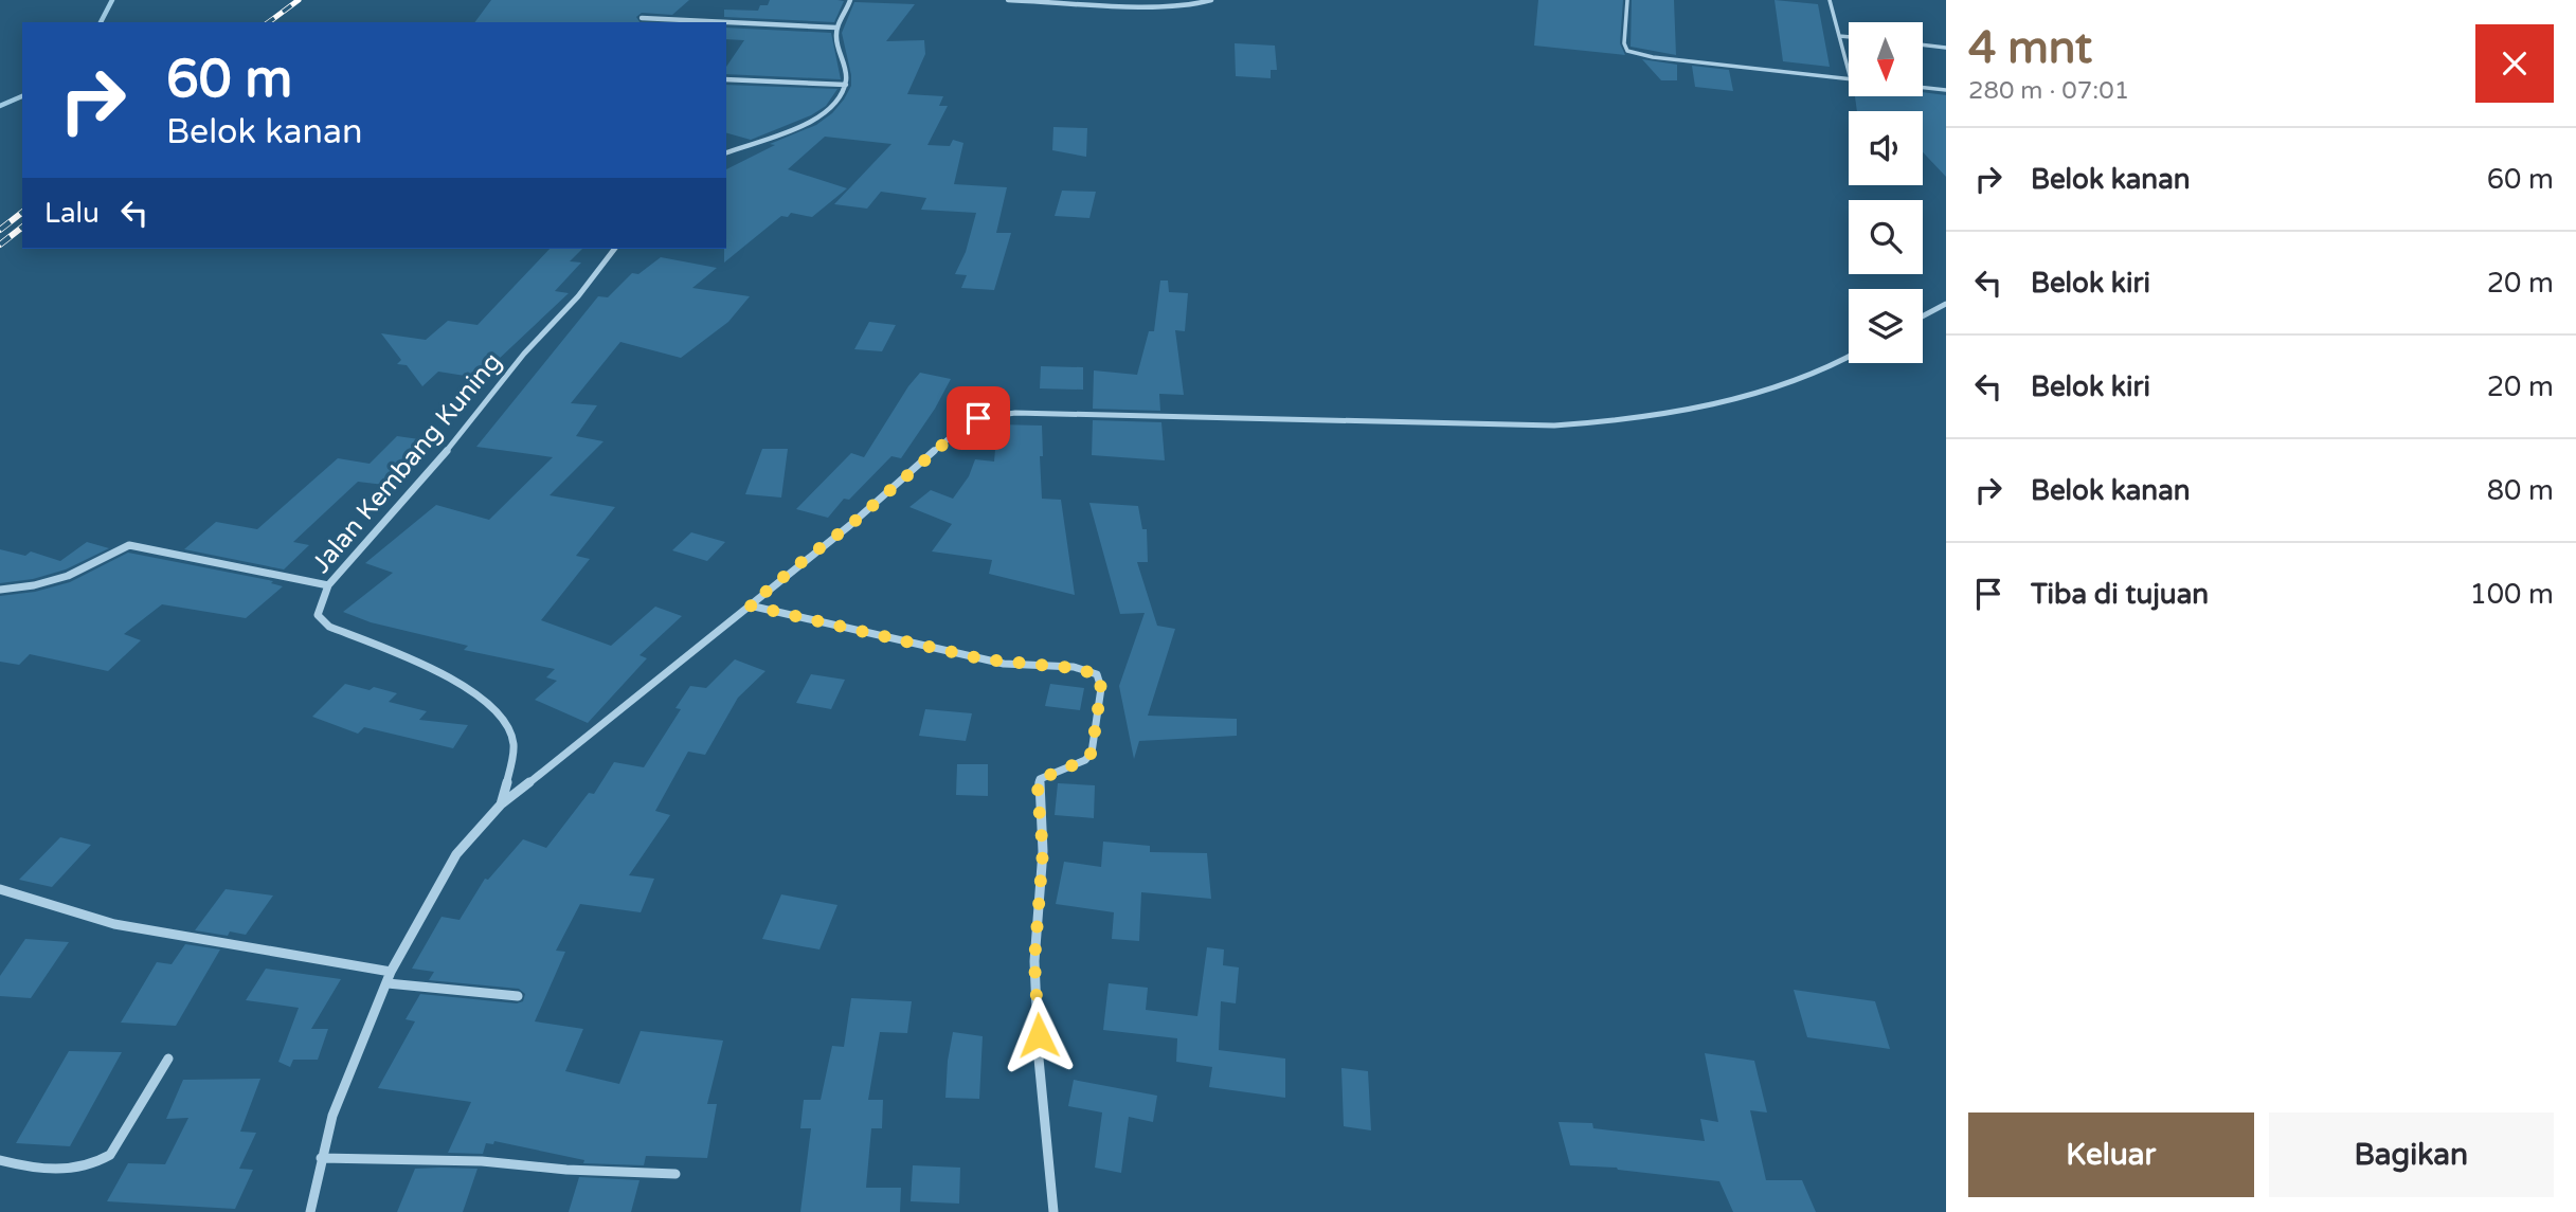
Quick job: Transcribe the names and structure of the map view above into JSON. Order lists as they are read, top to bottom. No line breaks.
{"streets":{"street":["Jalan Kembang Kuning"]},"north":"bottom","page":{"heading":["4 mnt","280 m · 07:01"],"turn":["60 m","Belok kanan"],"list":[{"name":"Belok kanan","value":"60 m"},{"name":"Belok kiri","value":"20 m"},{"name":"Belok kiri","value":"20 m"},{"name":"Belok kanan","value":"80 m"},{"name":"Tiba di tujuan","value":"100 m"}],"then":"Lalu","buttons":["Keluar","Bagikan"]}}
